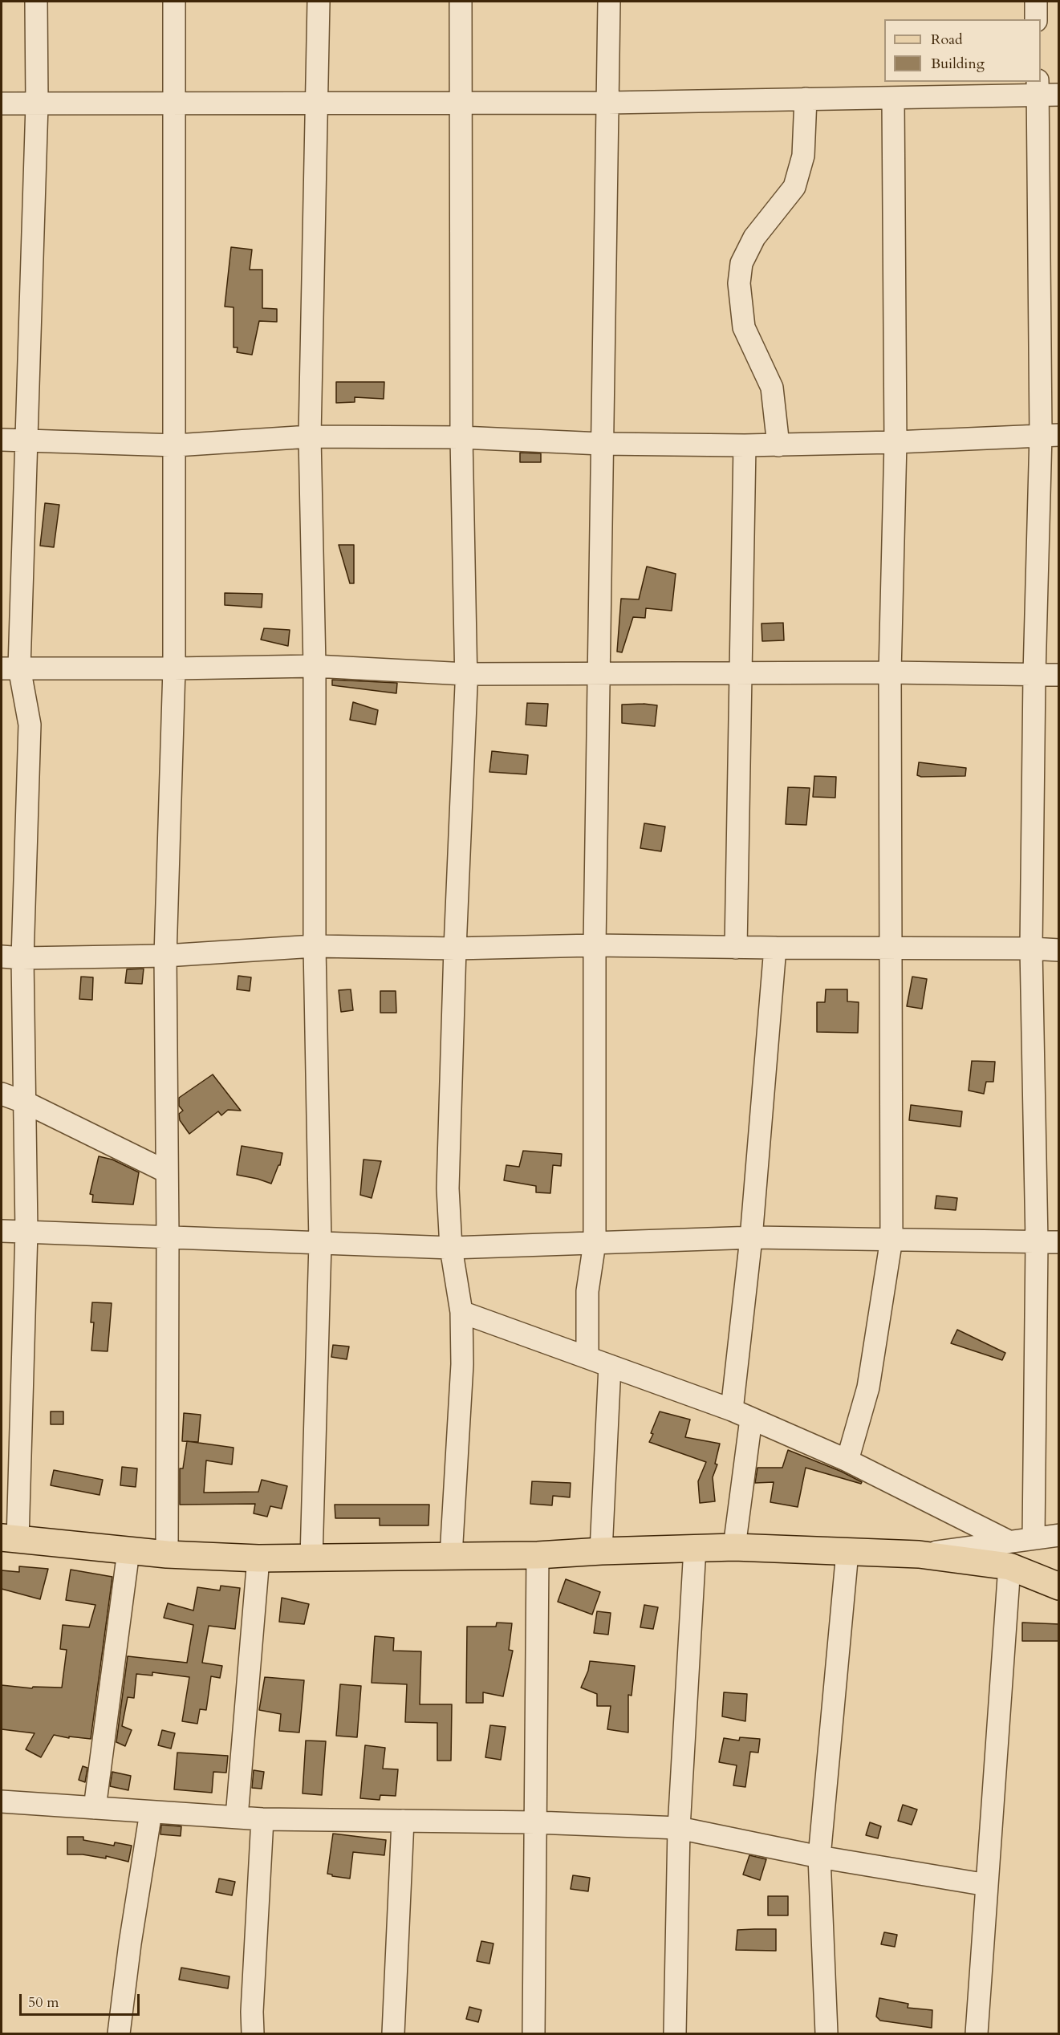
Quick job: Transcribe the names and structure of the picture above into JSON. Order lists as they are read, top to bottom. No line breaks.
{"legend":["Road","Building"],"scale_bar":"50 m"}
